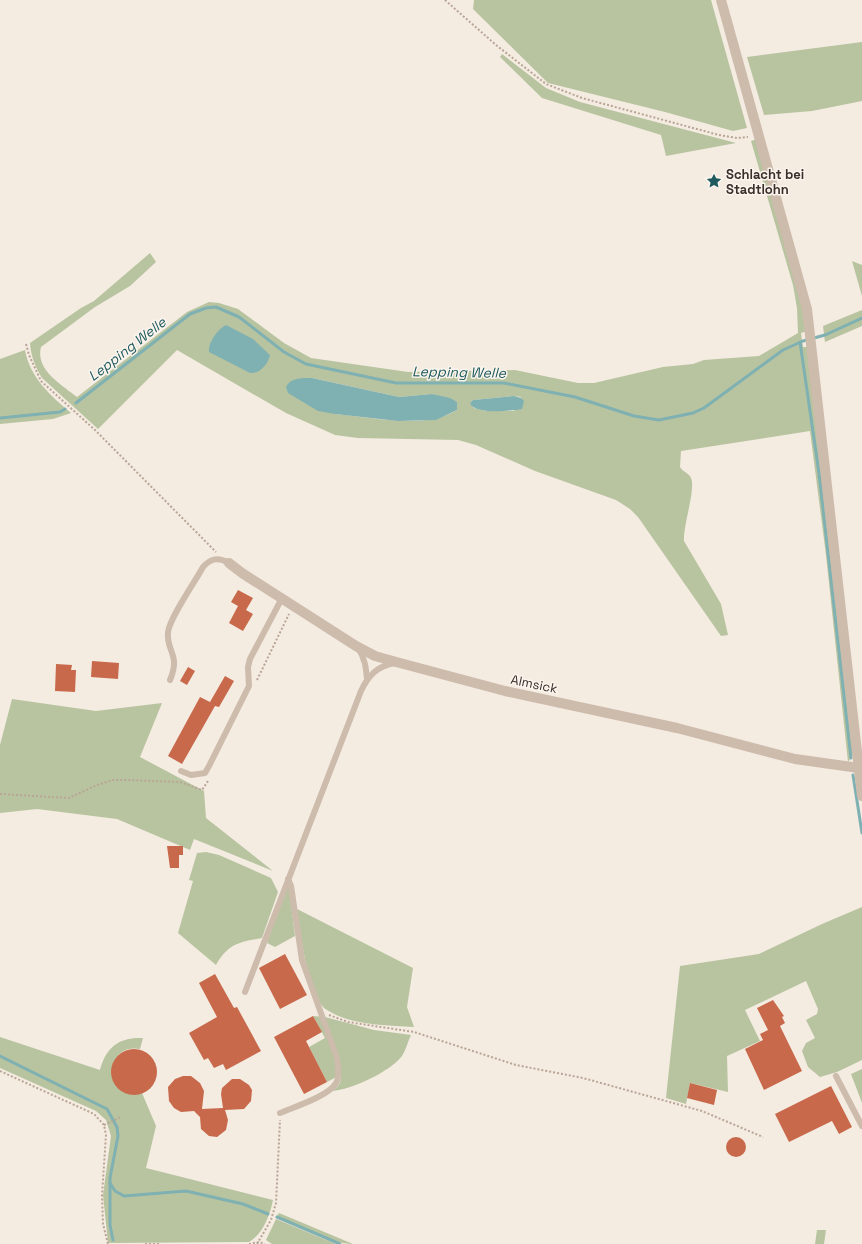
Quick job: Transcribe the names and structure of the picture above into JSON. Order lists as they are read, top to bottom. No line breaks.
{"streets":{"street":["Almsick"]},"water":["Lepping Welle"],"places":{"place":["Schlacht bei Stadtlohn"]}}
